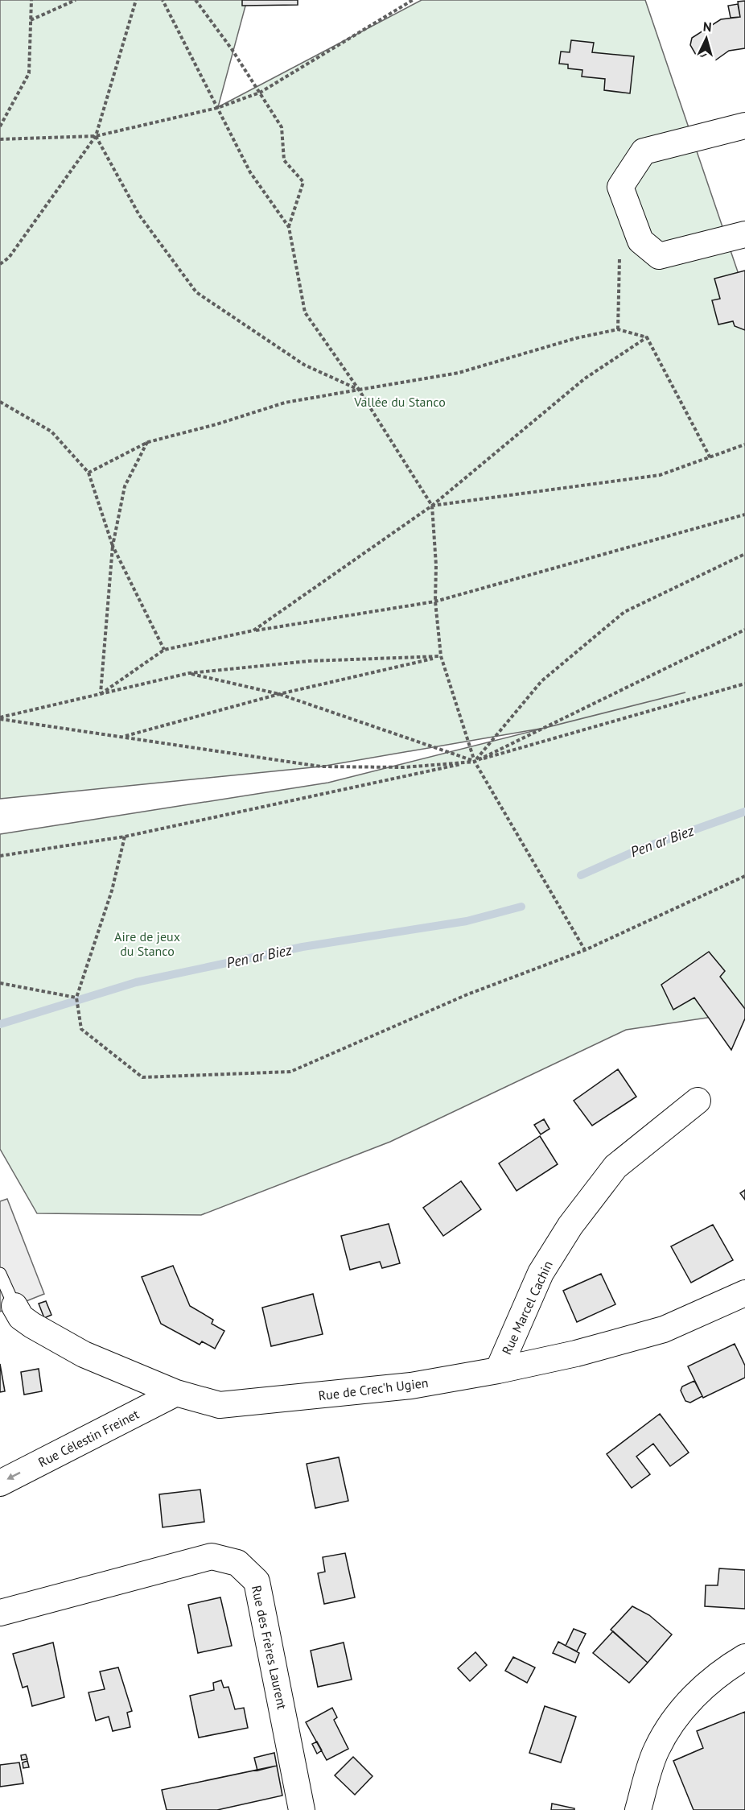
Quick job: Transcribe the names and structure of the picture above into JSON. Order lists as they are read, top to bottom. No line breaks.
{"streets":{"street":["Rue Marcel Cachin","Rue de Crec'h Ugien","Rue Célestin Freinet","Rue des Frères Laurent"]},"crossings":[["Rue Marcel Cachin","Rue de Crec'h Ugien"],["Rue de Crec'h Ugien","Rue Célestin Freinet"]],"one_way":["Rue Célestin Freinet"],"water":["Pen ar Biez"],"parks":["Vallée du Stanco","Aire de jeux du Stanco"],"north":"top"}
